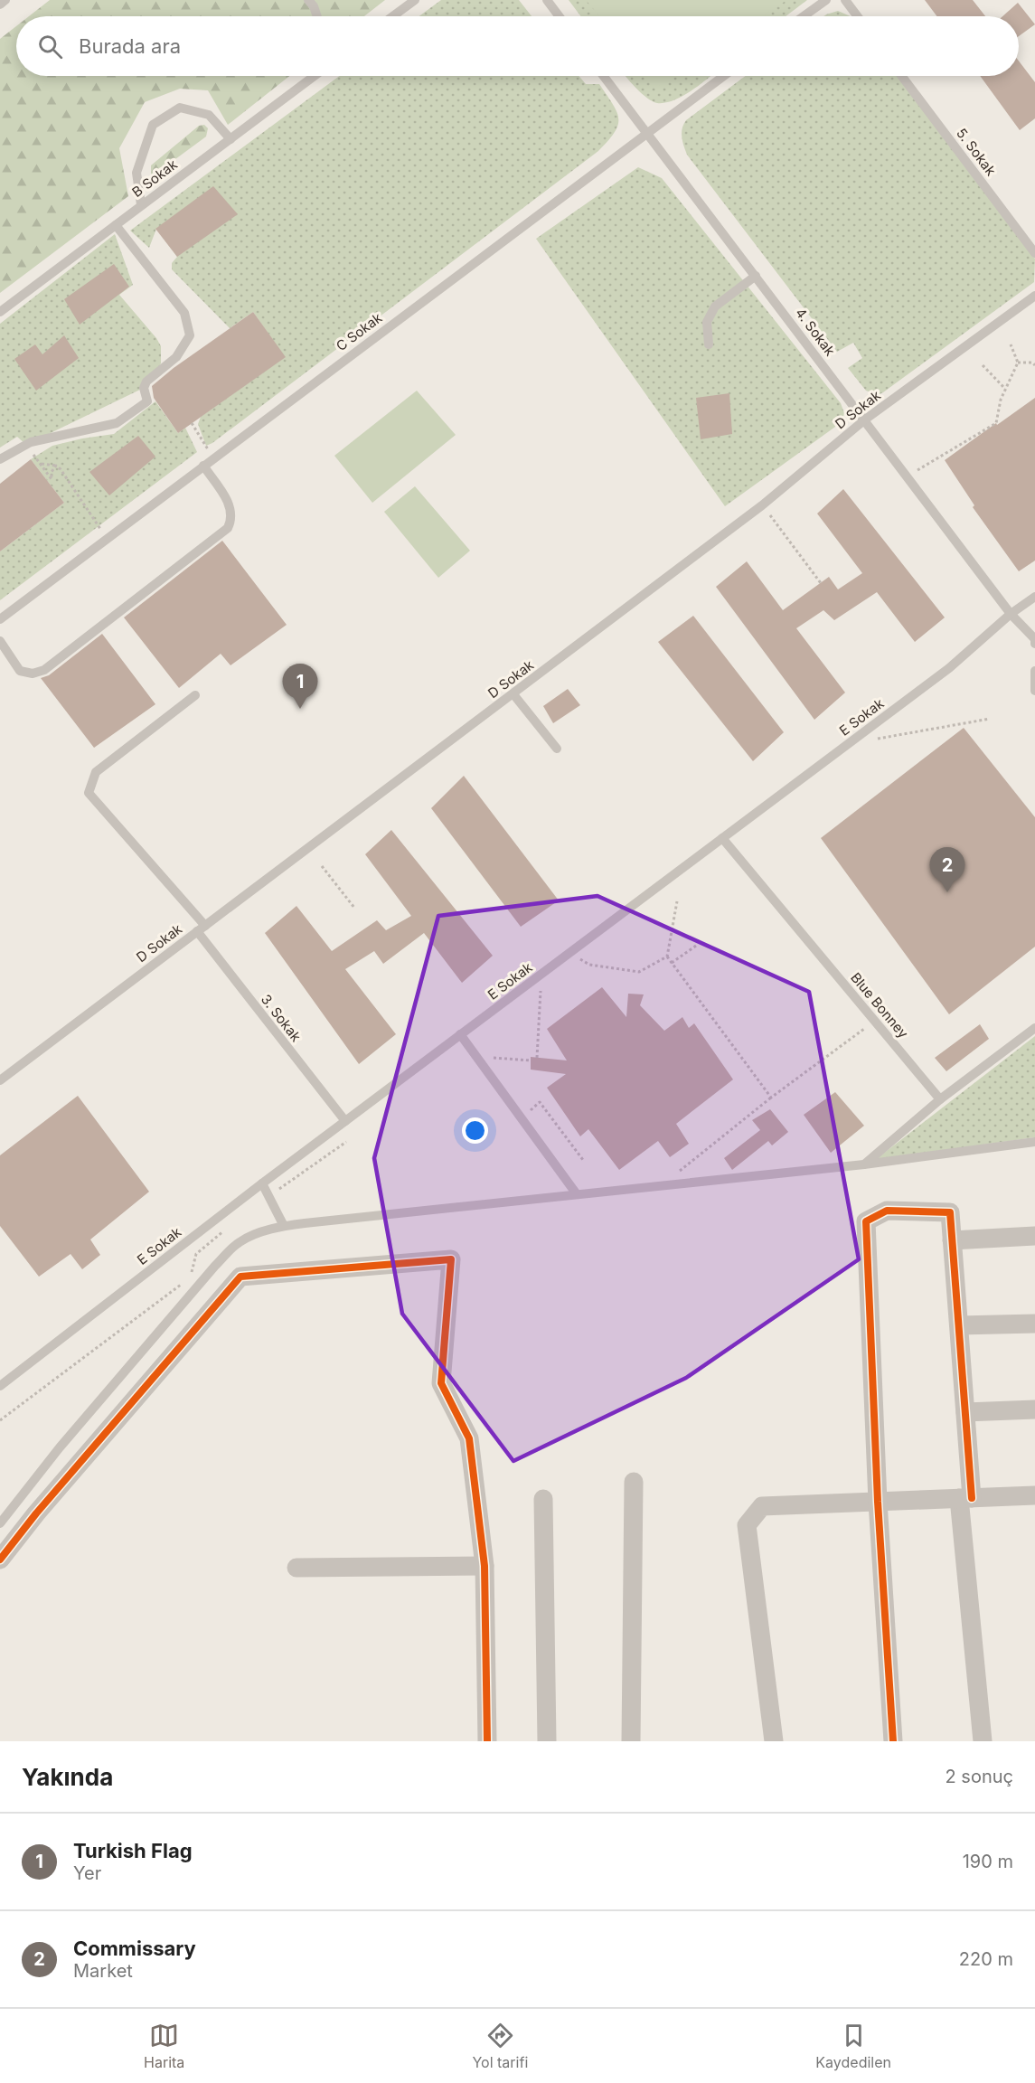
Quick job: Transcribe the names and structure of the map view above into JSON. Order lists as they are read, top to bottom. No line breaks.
{"streets":{"lane":["5. Sokak","B Sokak","C Sokak","4. Sokak","D Sokak","E Sokak","Blue Bonney","3. Sokak"]},"crossings":[["C Sokak","4. Sokak"],["4. Sokak","D Sokak"],["4. Sokak","E Sokak"],["D Sokak","3. Sokak"],["E Sokak","Blue Bonney"],["E Sokak","3. Sokak"]],"page":{"search":"Burada ara","pins":["1","2"],"heading":["Yakında","2 sonuç"],"list":[{"mark":"1","name":"Turkish Flag","note":"Yer","value":"190 m"},{"mark":"2","name":"Commissary","note":"Market","value":"220 m"}],"nav":["Harita","Yol tarifi","Kaydedilen"]}}
